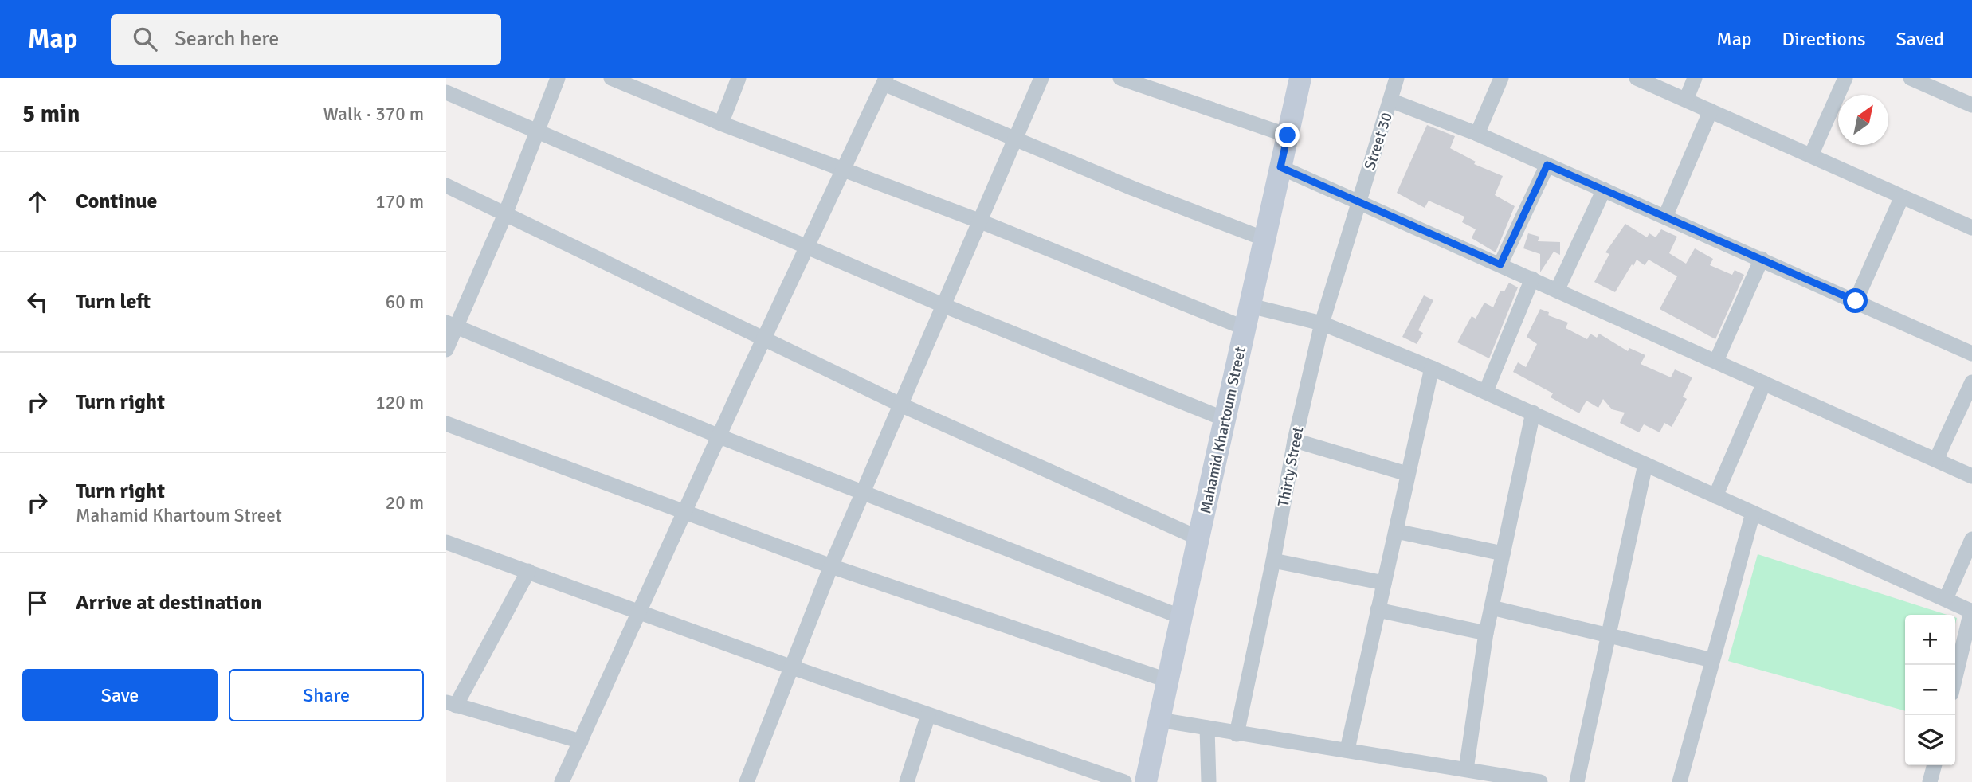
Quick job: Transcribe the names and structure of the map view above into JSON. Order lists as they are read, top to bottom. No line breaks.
{"streets":{"street":["Street 30","Mahamid Khartoum Street","Thirty Street"]},"crossings":[["Street 30","Thirty Street"]],"north":"top right","page":{"header":"Map","search":"Search here","nav":["Map","Directions","Saved"],"heading":["5 min","Walk · 370 m"],"list":[["Continue","170 m"],["Turn left","60 m"],["Turn right","120 m"],["Turn right","Mahamid Khartoum Street","20 m"],"Arrive at destination"],"map_buttons":["+","−"],"buttons":["Save","Share"]}}
